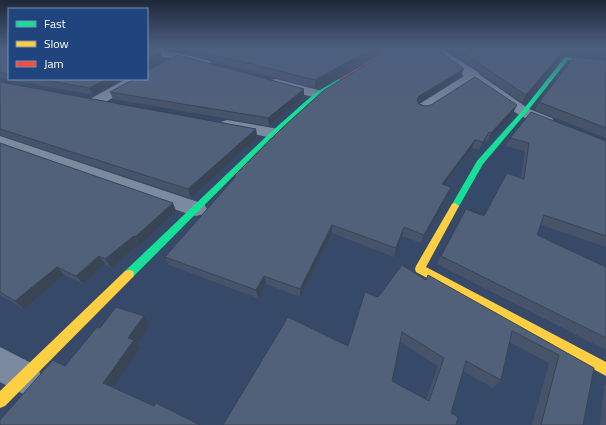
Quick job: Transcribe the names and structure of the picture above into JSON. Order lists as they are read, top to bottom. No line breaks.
{"legend":["Fast","Slow","Jam"]}
